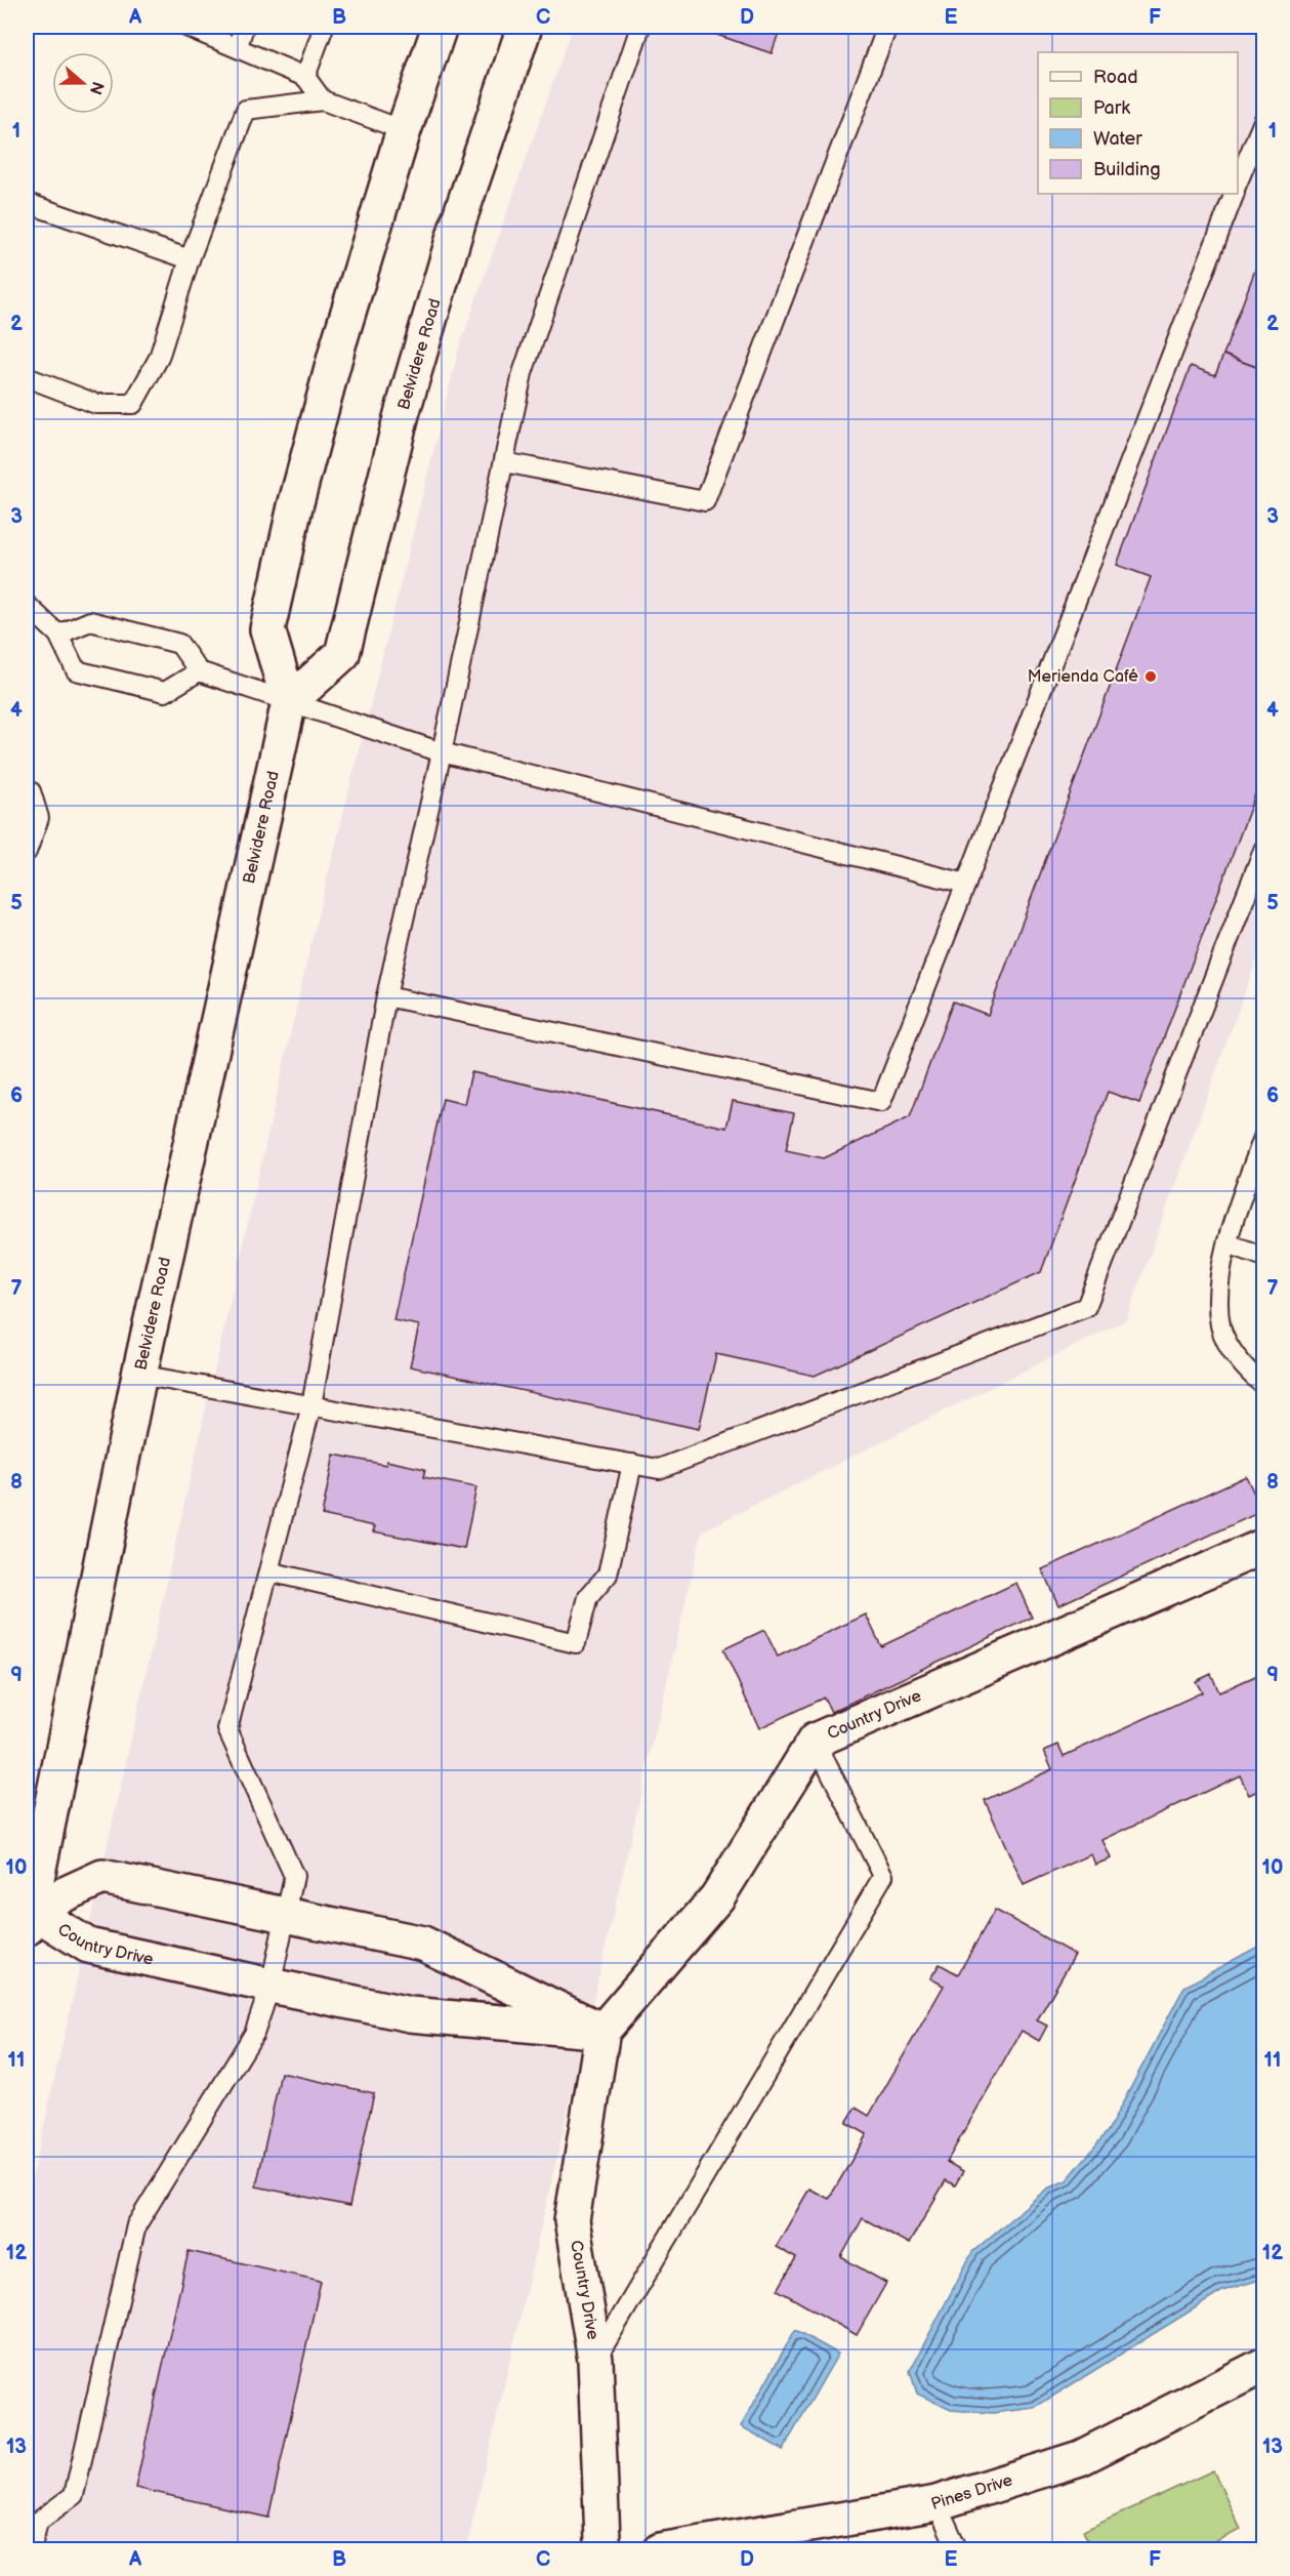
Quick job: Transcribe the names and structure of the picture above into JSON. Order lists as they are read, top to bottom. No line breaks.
{"streets":{"street":["Belvidere Road","Country Drive","Pines Drive"]},"crossings":[["Belvidere Road","Country Drive"]],"places":["Merienda Café"],"legend":["Road","Park","Water","Building"],"north":"right","grid":{"columns":["A","B","C","D","E","F"],"rows":["1","2","3","4","5","6","7","8","9","10","11","12","13"]}}
